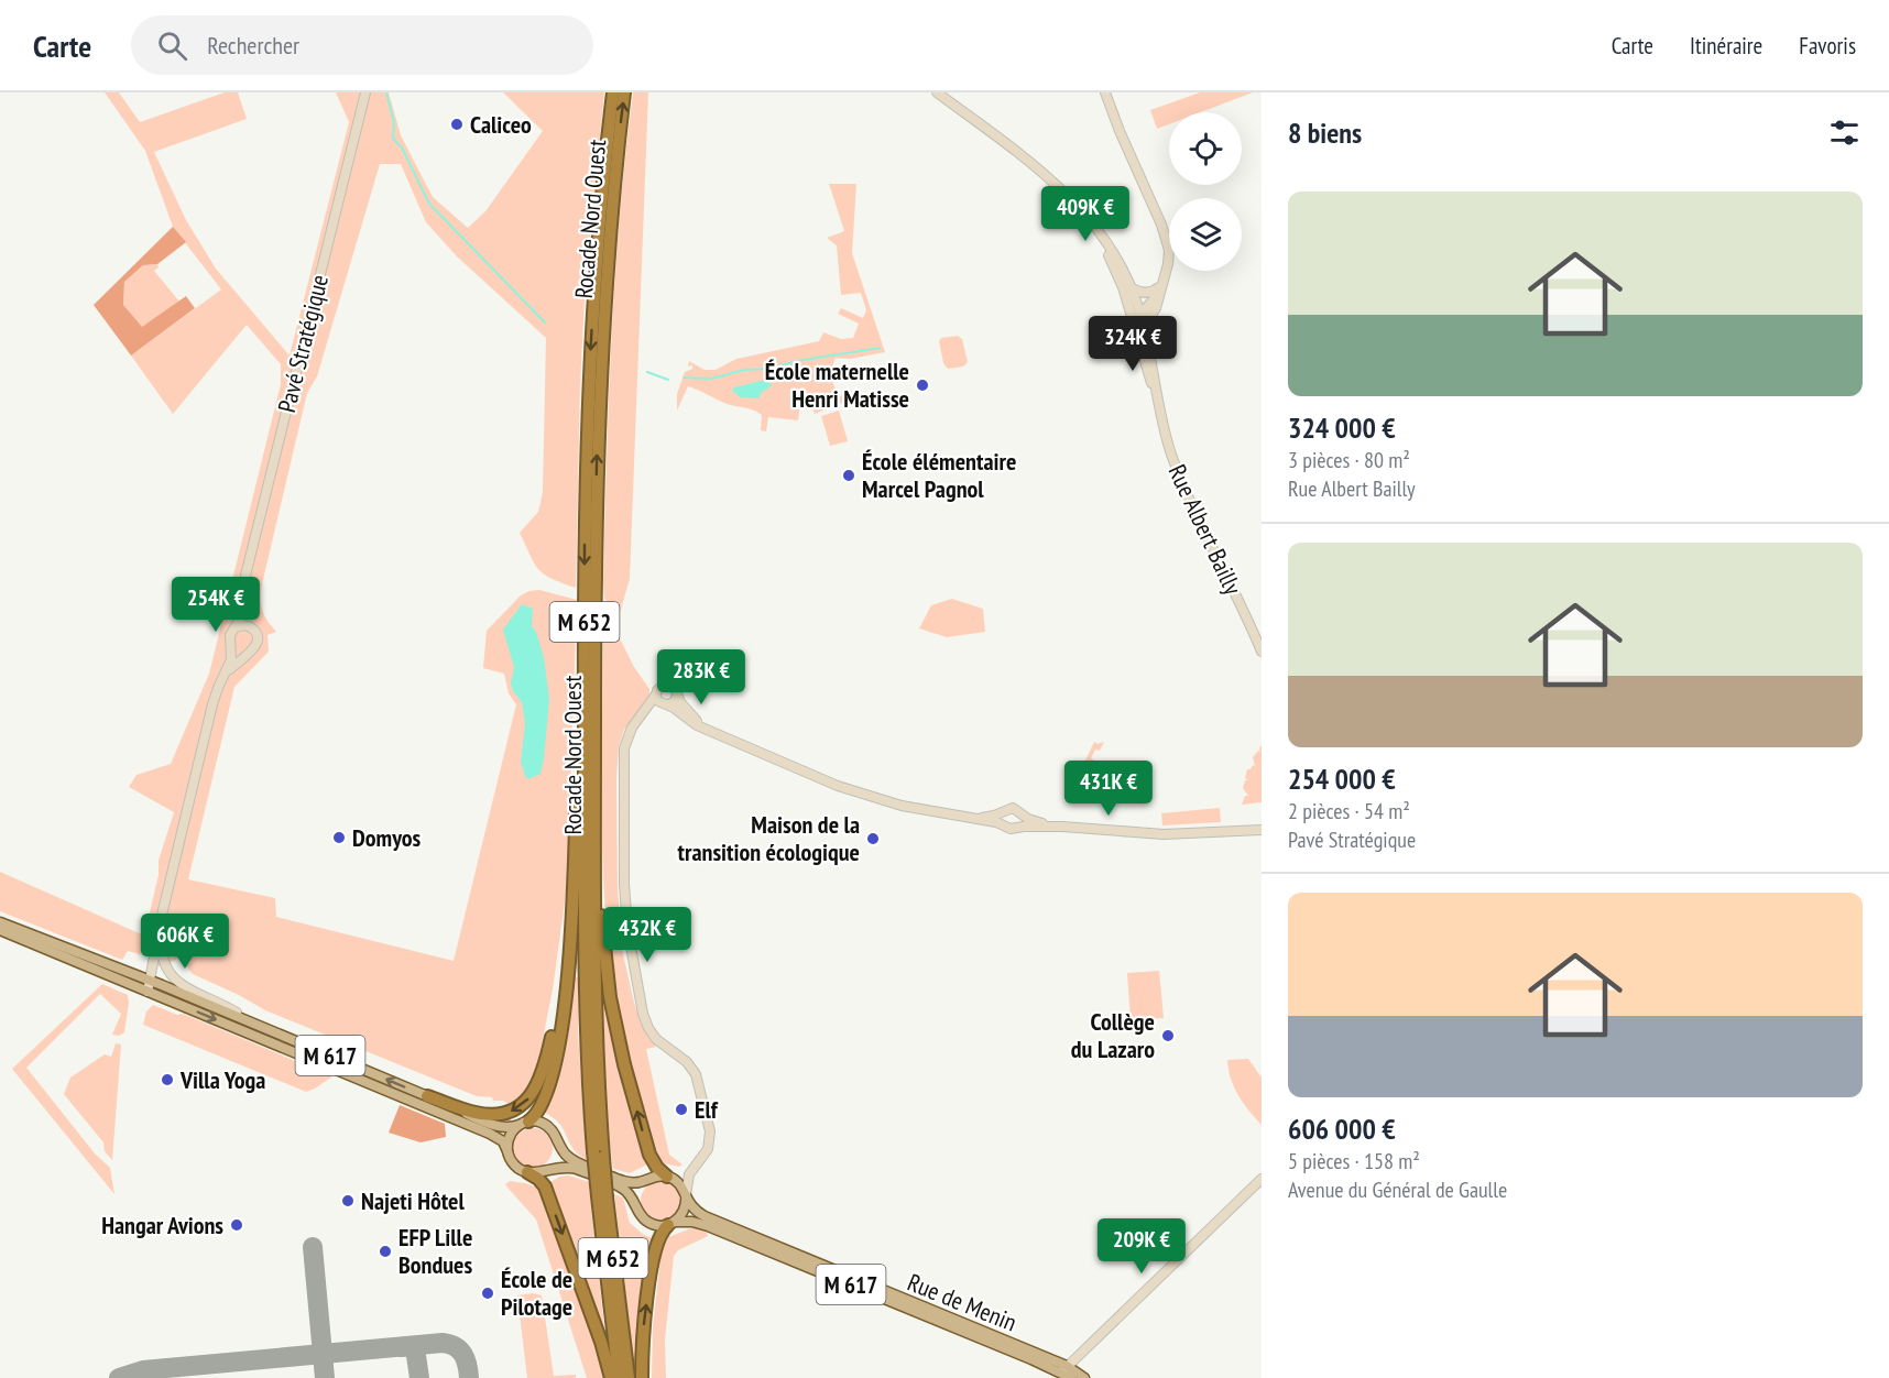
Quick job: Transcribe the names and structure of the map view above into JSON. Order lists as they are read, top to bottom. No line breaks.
{"streets":{"highway":["Rocade Nord Ouest","M 652"],"main road":["M 617","Rue de Menin"],"street":["Pavé Stratégique","Rue Albert Bailly"]},"places":["Caliceo","École maternelle Henri Matisse","École élémentaire Marcel Pagnol","Domyos","Maison de la transition écologique","Collège du Lazaro","Villa Yoga","Elf","Najeti Hôtel","Hangar Avions","EFP Lille Bondues","École de Pilotage"],"page":{"header":"Carte","search":"Rechercher","nav":["Carte","Itinéraire","Favoris"],"heading":"8 biens","list":[{"name":"324 000 €","note":"3 pièces · 80 m² · Rue Albert Bailly"},{"name":"254 000 €","note":"2 pièces · 54 m² · Pavé Stratégique"},{"name":"606 000 €","note":"5 pièces · 158 m² · Avenue du Général de Gaulle"}],"price":["409K €","324K €","254K €","283K €","431K €","432K €","606K €","209K €"]}}
